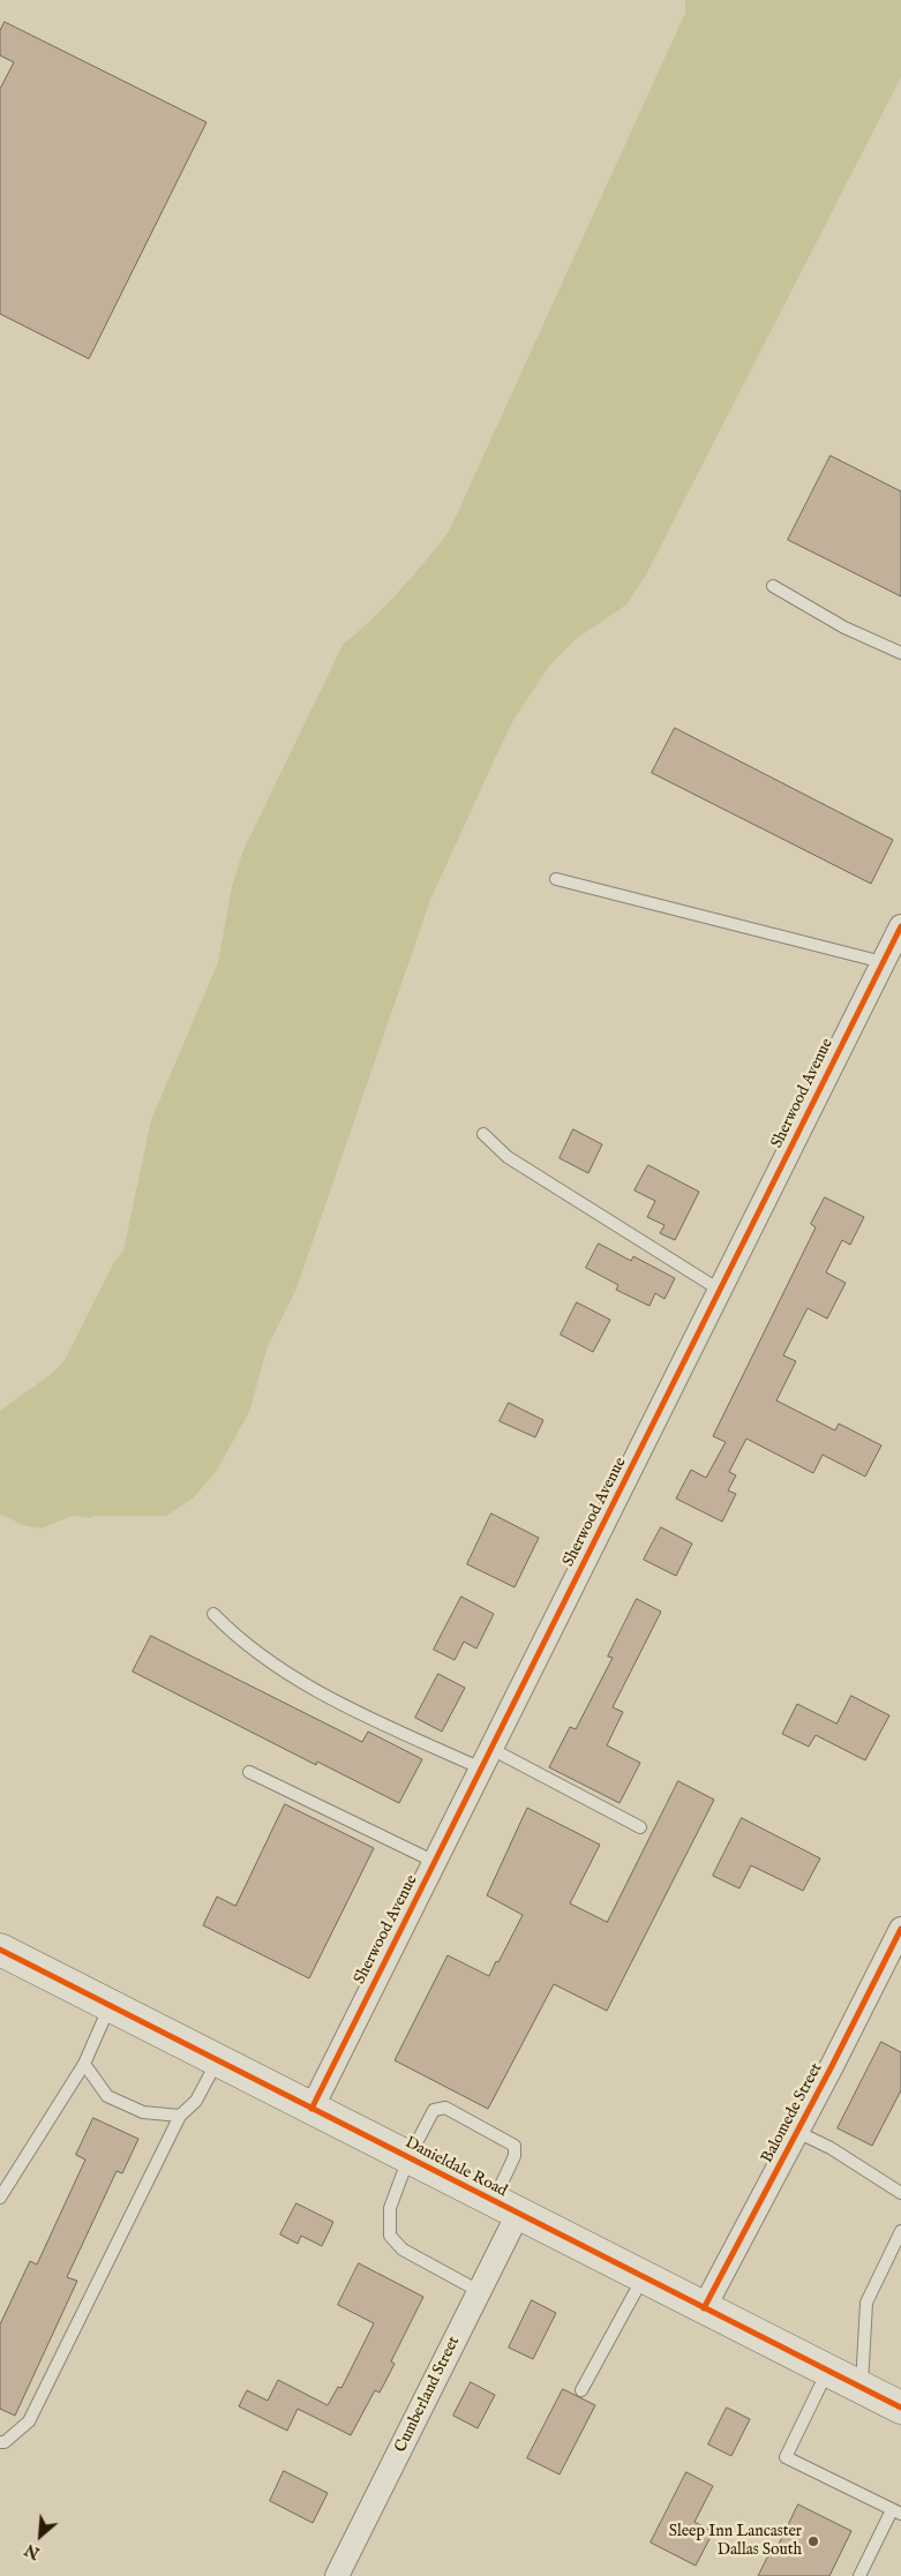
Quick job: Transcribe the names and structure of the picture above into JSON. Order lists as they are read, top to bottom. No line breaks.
{"streets":{"street":["Sherwood Avenue","Balomede Street","Danieldale Road","Cumberland Street"]},"crossings":[["Sherwood Avenue","Danieldale Road"],["Balomede Street","Danieldale Road"],["Danieldale Road","Cumberland Street"]],"places":["Sleep Inn Lancaster Dallas South"],"north":"bottom left"}
